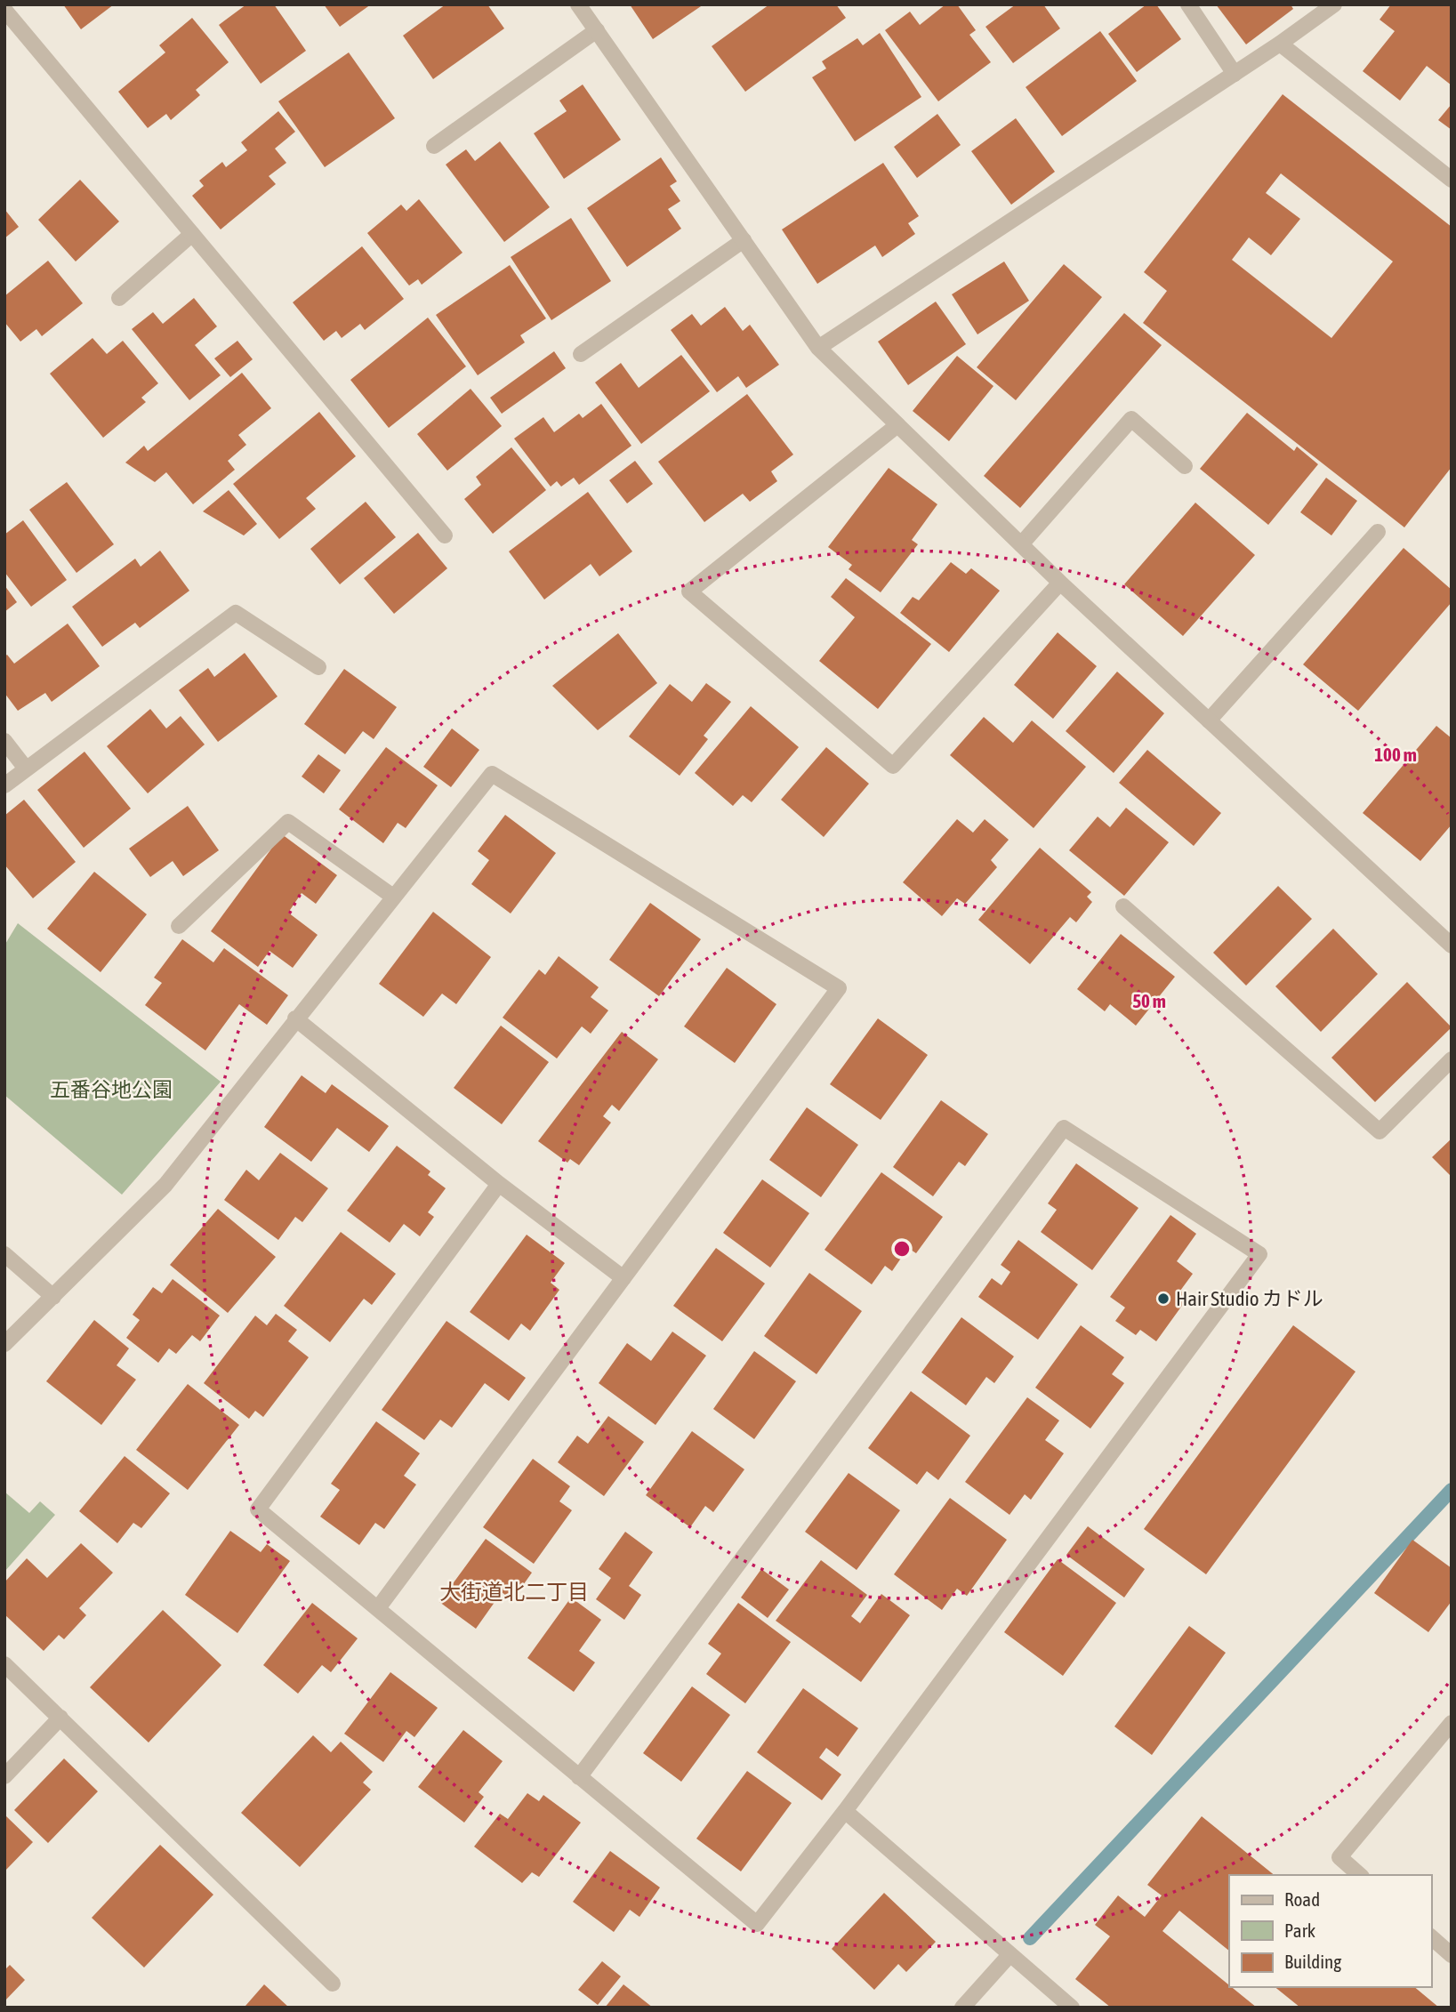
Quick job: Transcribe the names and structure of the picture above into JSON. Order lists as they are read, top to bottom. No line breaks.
{"districts":["大街道北二丁目"],"parks":["五番谷地公園"],"places":["Hair Studio カドル"],"legend":["Road","Park","Building"],"rings":["100 m","50 m"]}
